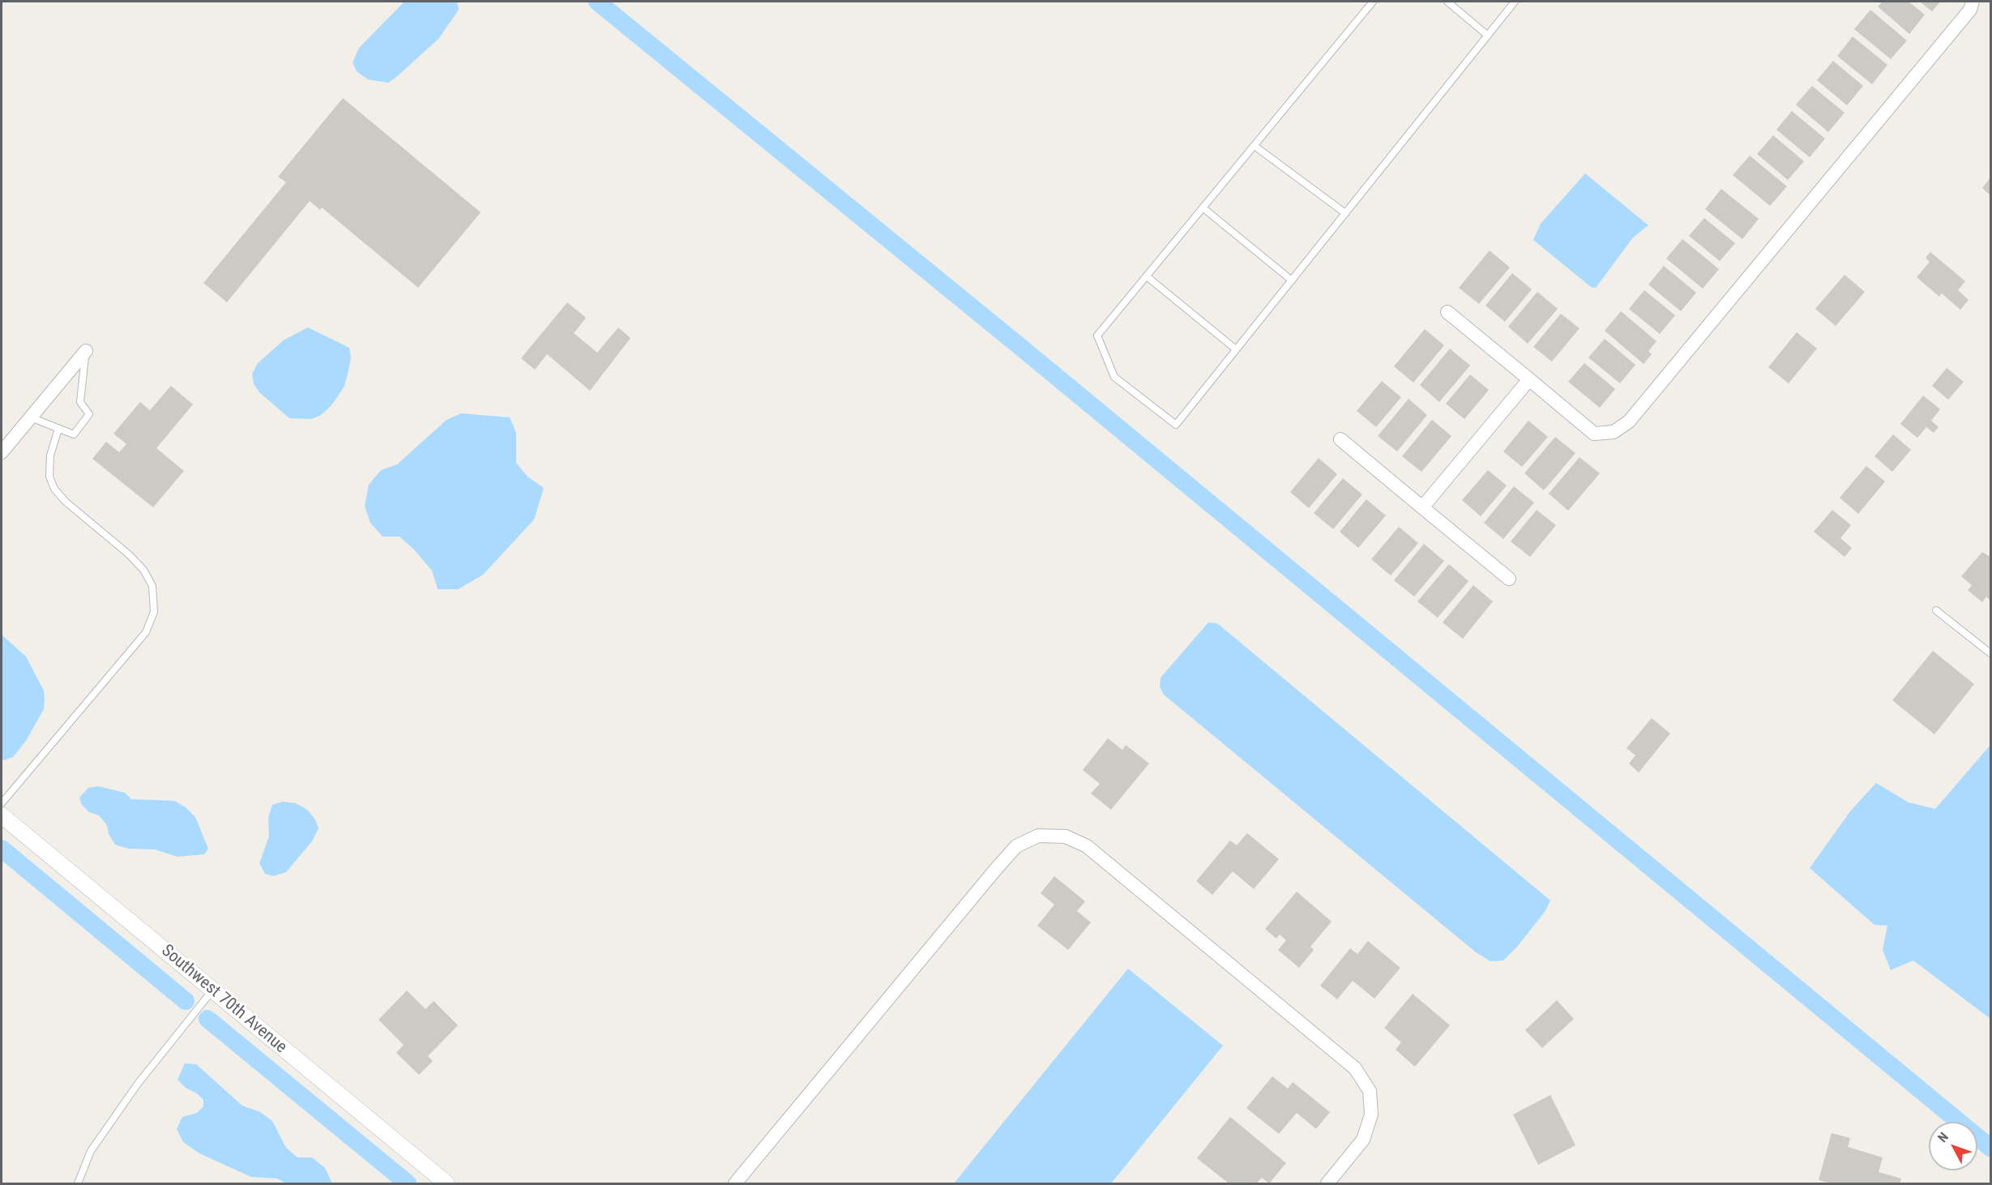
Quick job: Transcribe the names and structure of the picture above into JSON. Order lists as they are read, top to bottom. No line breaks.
{"streets":{"street":["Southwest 70th Avenue"]},"north":"top left"}
